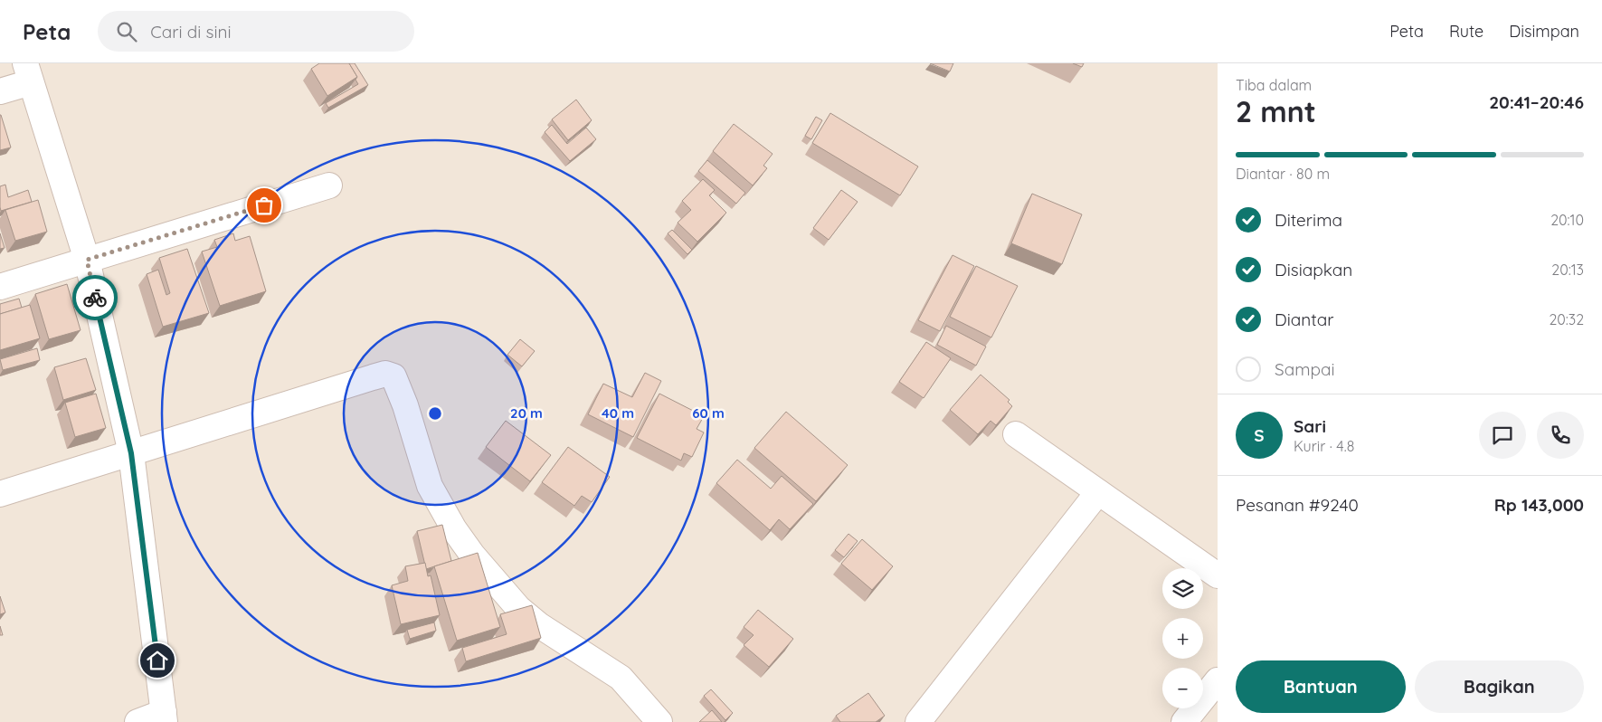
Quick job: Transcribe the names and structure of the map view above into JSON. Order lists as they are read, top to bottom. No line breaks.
{"page":{"header":"Peta","search":"Cari di sini","nav":["Peta","Rute","Disimpan"],"heading":["2 mnt","Tiba dalam","20:41–20:46"],"panel":["Sari","Kurir · 4.8","Pesanan #9240","Rp 143,000"],"bar":"Diantar · 80 m","list":[["Diterima","20:10"],["Disiapkan","20:13"],["Diantar","20:32"],"Sampai"],"round":"S","map_buttons":["+","−"],"buttons":["Bantuan","Bagikan"]},"rings":["20 m","40 m","60 m"]}
